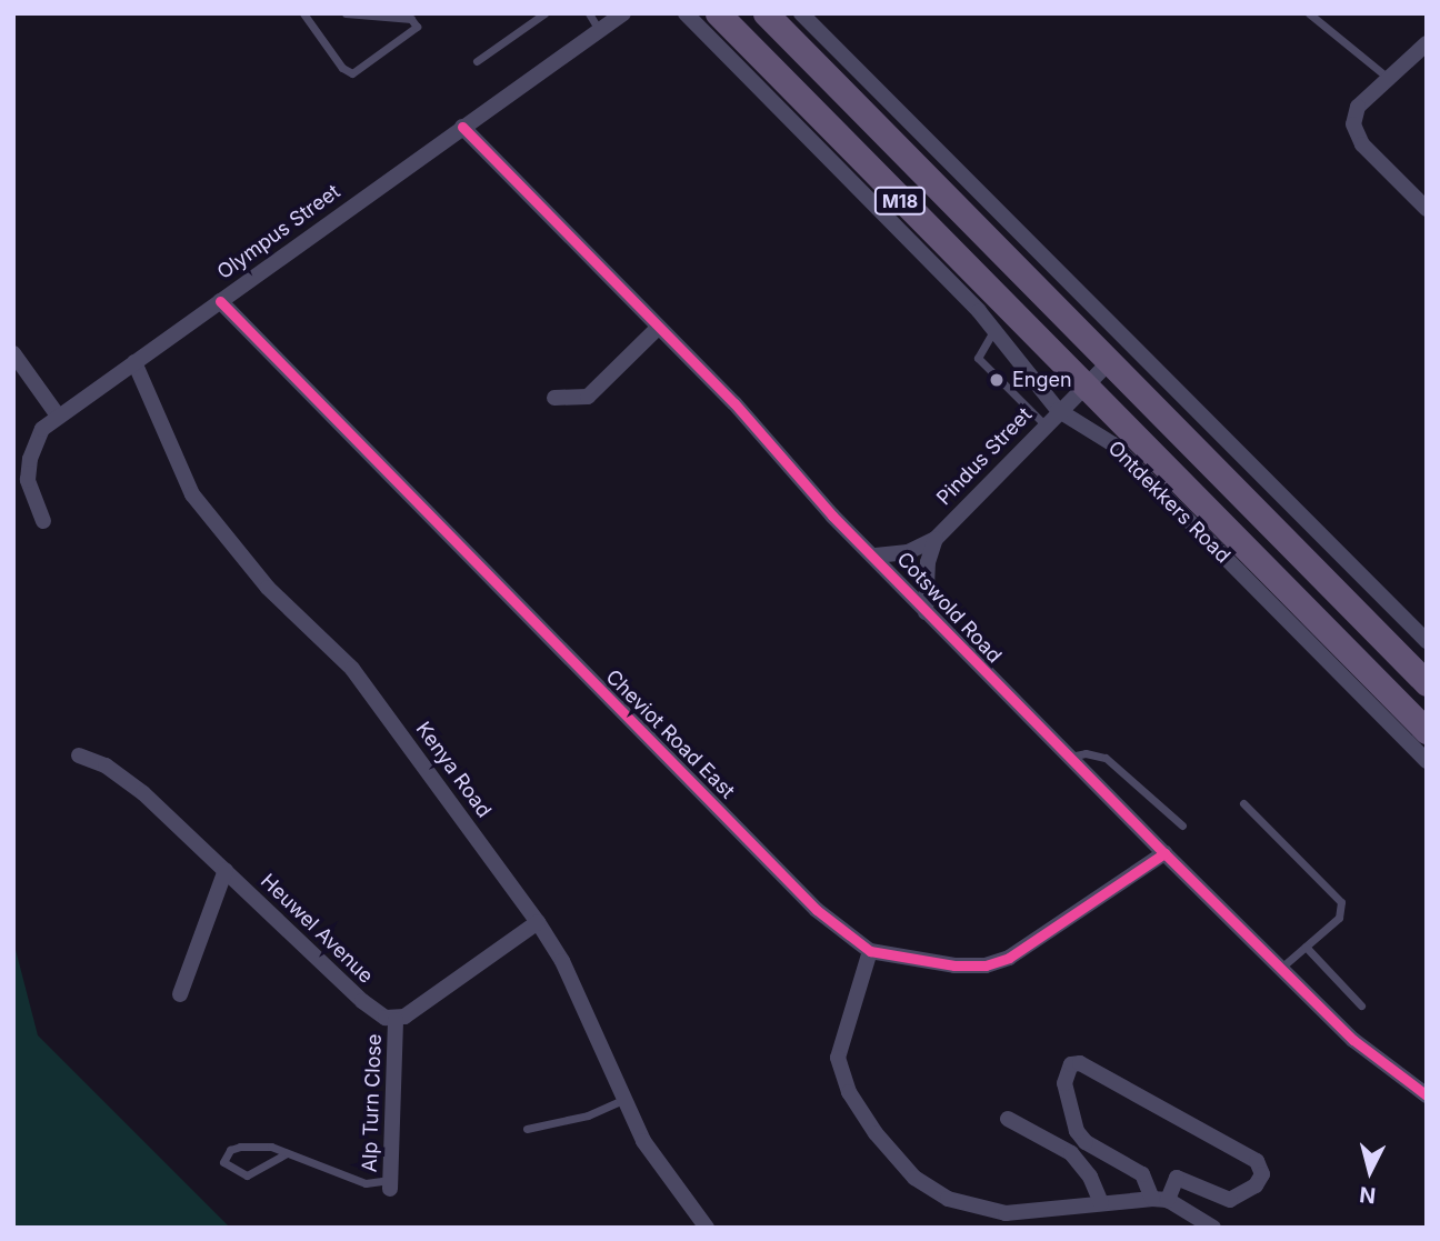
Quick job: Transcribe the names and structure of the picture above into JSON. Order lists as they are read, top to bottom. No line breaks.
{"streets":{"main road":["M18","Ontdekkers Road"],"street":["Olympus Street","Pindus Street","Cotswold Road","Cheviot Road East","Kenya Road","Heuwel Avenue","Alp Turn Close"]},"crossings":[["M18","Pindus Street"],["Olympus Street","Cotswold Road"],["Olympus Street","Cheviot Road East"],["Olympus Street","Kenya Road"],["Pindus Street","Ontdekkers Road"],["Pindus Street","Cotswold Road"],["Cotswold Road","Cheviot Road East"],["Heuwel Avenue","Alp Turn Close"]],"places":["Engen"],"north":"bottom"}
